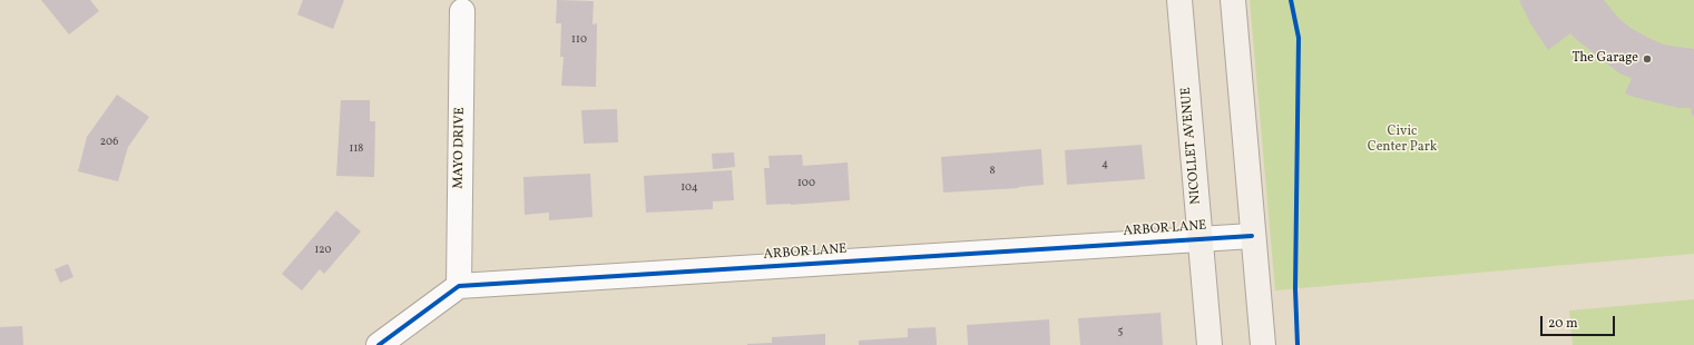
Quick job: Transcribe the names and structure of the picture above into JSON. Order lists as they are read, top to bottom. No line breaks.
{"streets":{"main road":["NICOLLET AVENUE"],"street":["MAYO DRIVE","ARBOR LANE"]},"crossings":[["NICOLLET AVENUE","ARBOR LANE"],["MAYO DRIVE","ARBOR LANE"]],"parks":["Civic Center Park"],"places":["The Garage"],"house_numbers":["110","206","118","4","8","100","104","120","5"],"scale_bar":"20 m"}
